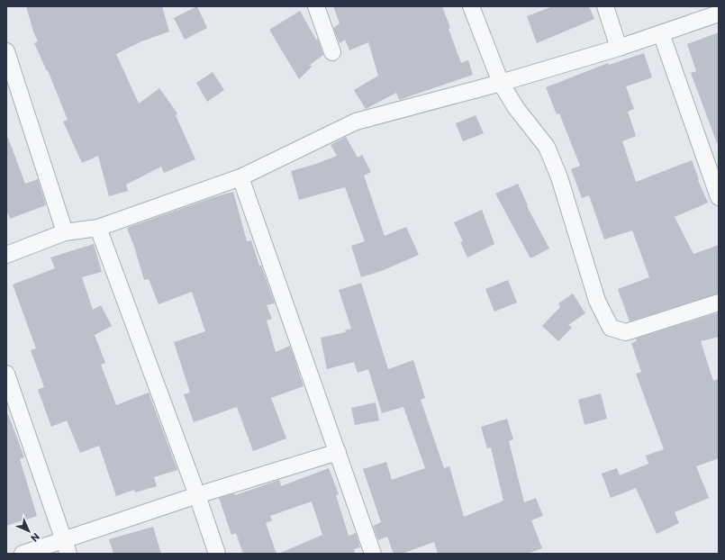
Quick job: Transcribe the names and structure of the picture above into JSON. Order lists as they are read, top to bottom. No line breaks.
{"north":"bottom right"}
